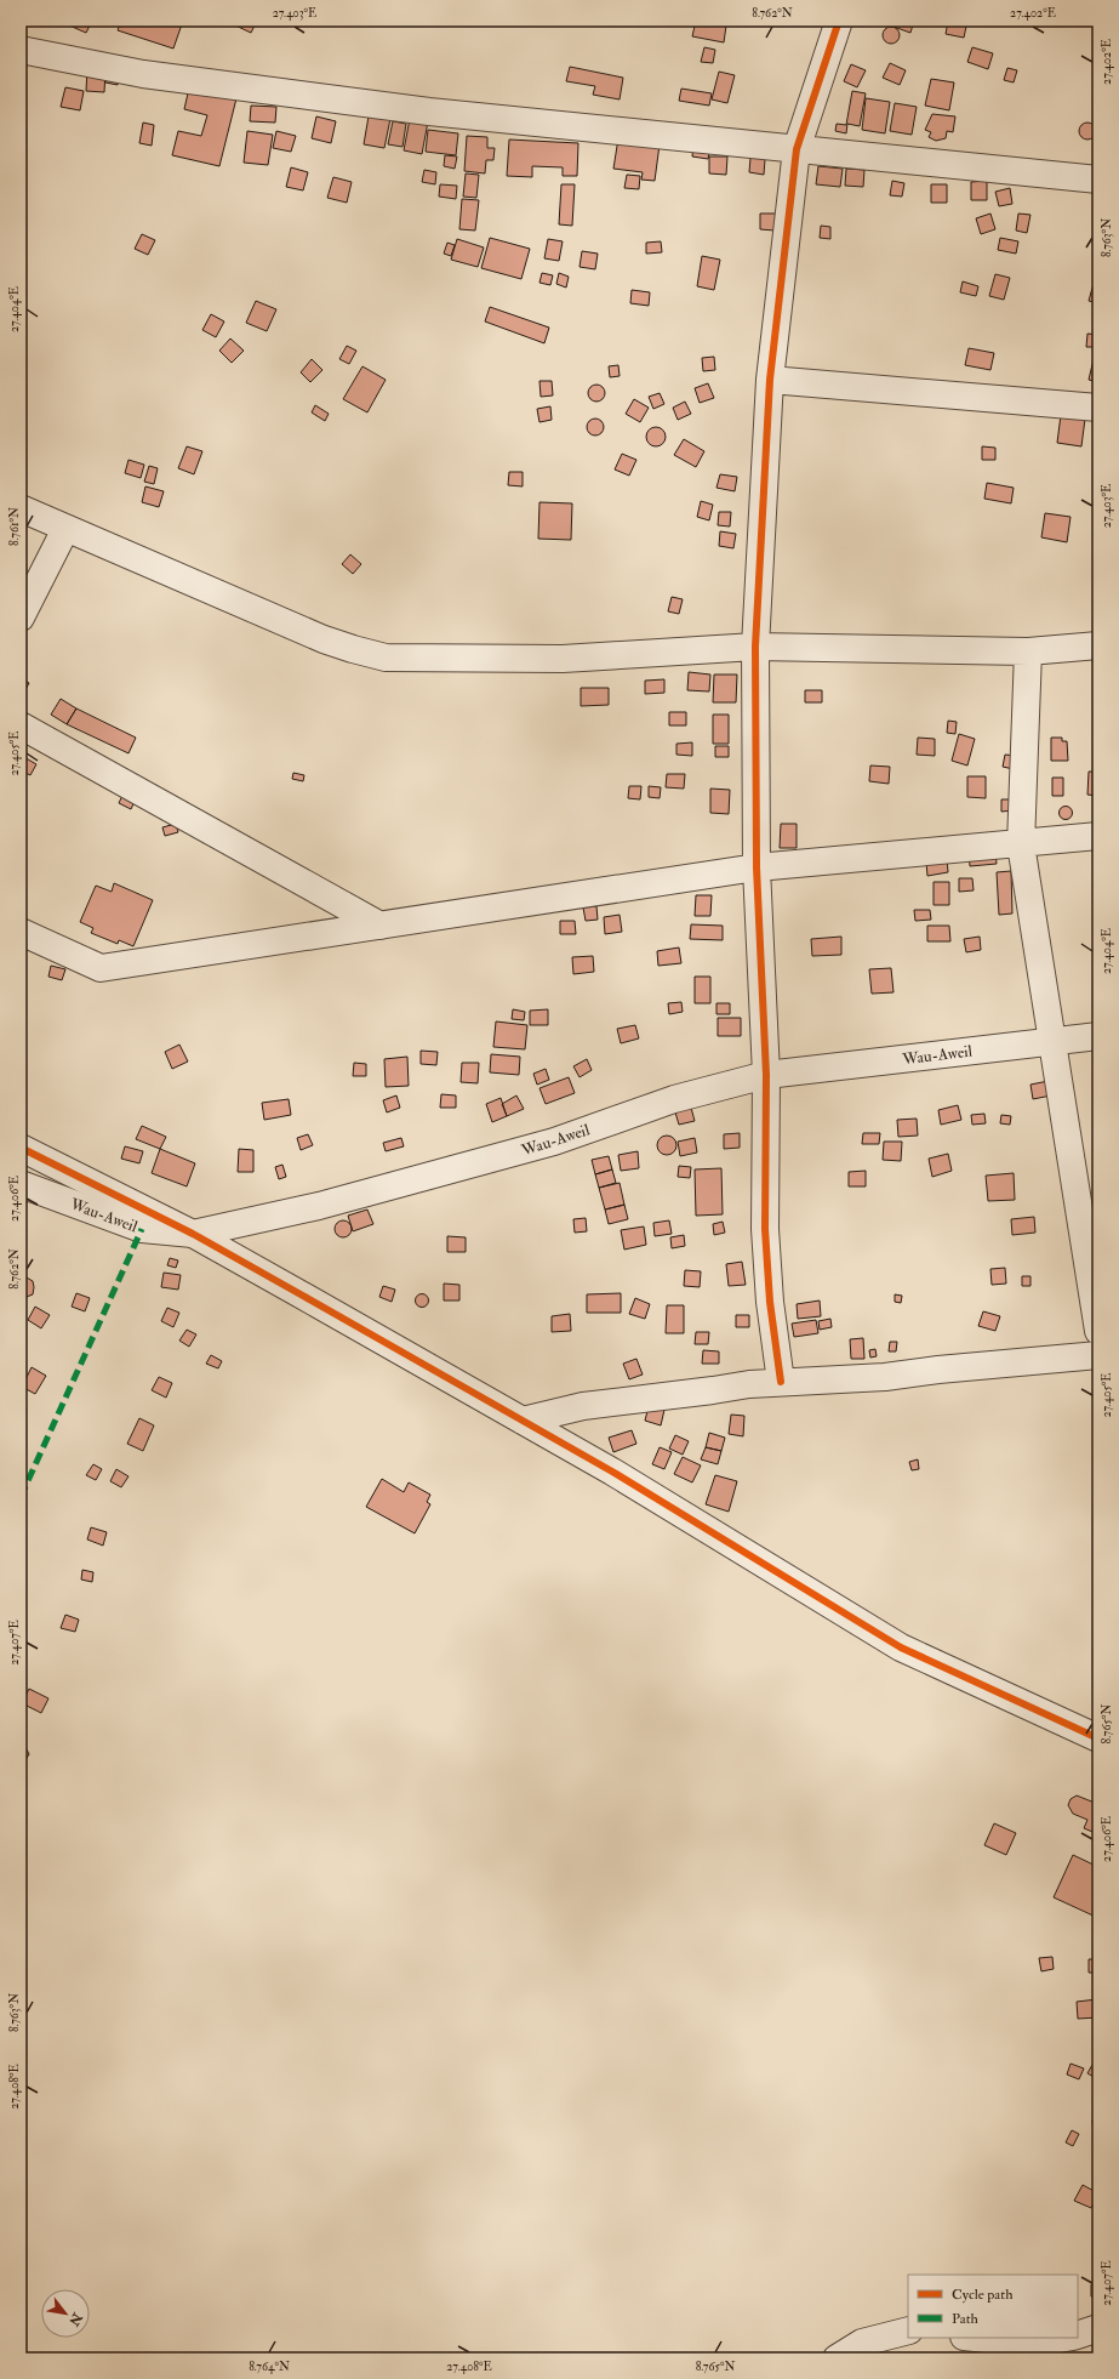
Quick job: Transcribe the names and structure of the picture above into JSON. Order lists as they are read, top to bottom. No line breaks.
{"streets":{"street":["Wau-Aweil"]},"legend":["Cycle path","Path"],"north":"bottom right","coordinates":["27.403°E","8.762°N","27.402°E","8.763°N","27.404°E","8.761°N","27.405°E","27.406°E","27.407°E","8.765°N","27.408°E","8.764°N"]}
